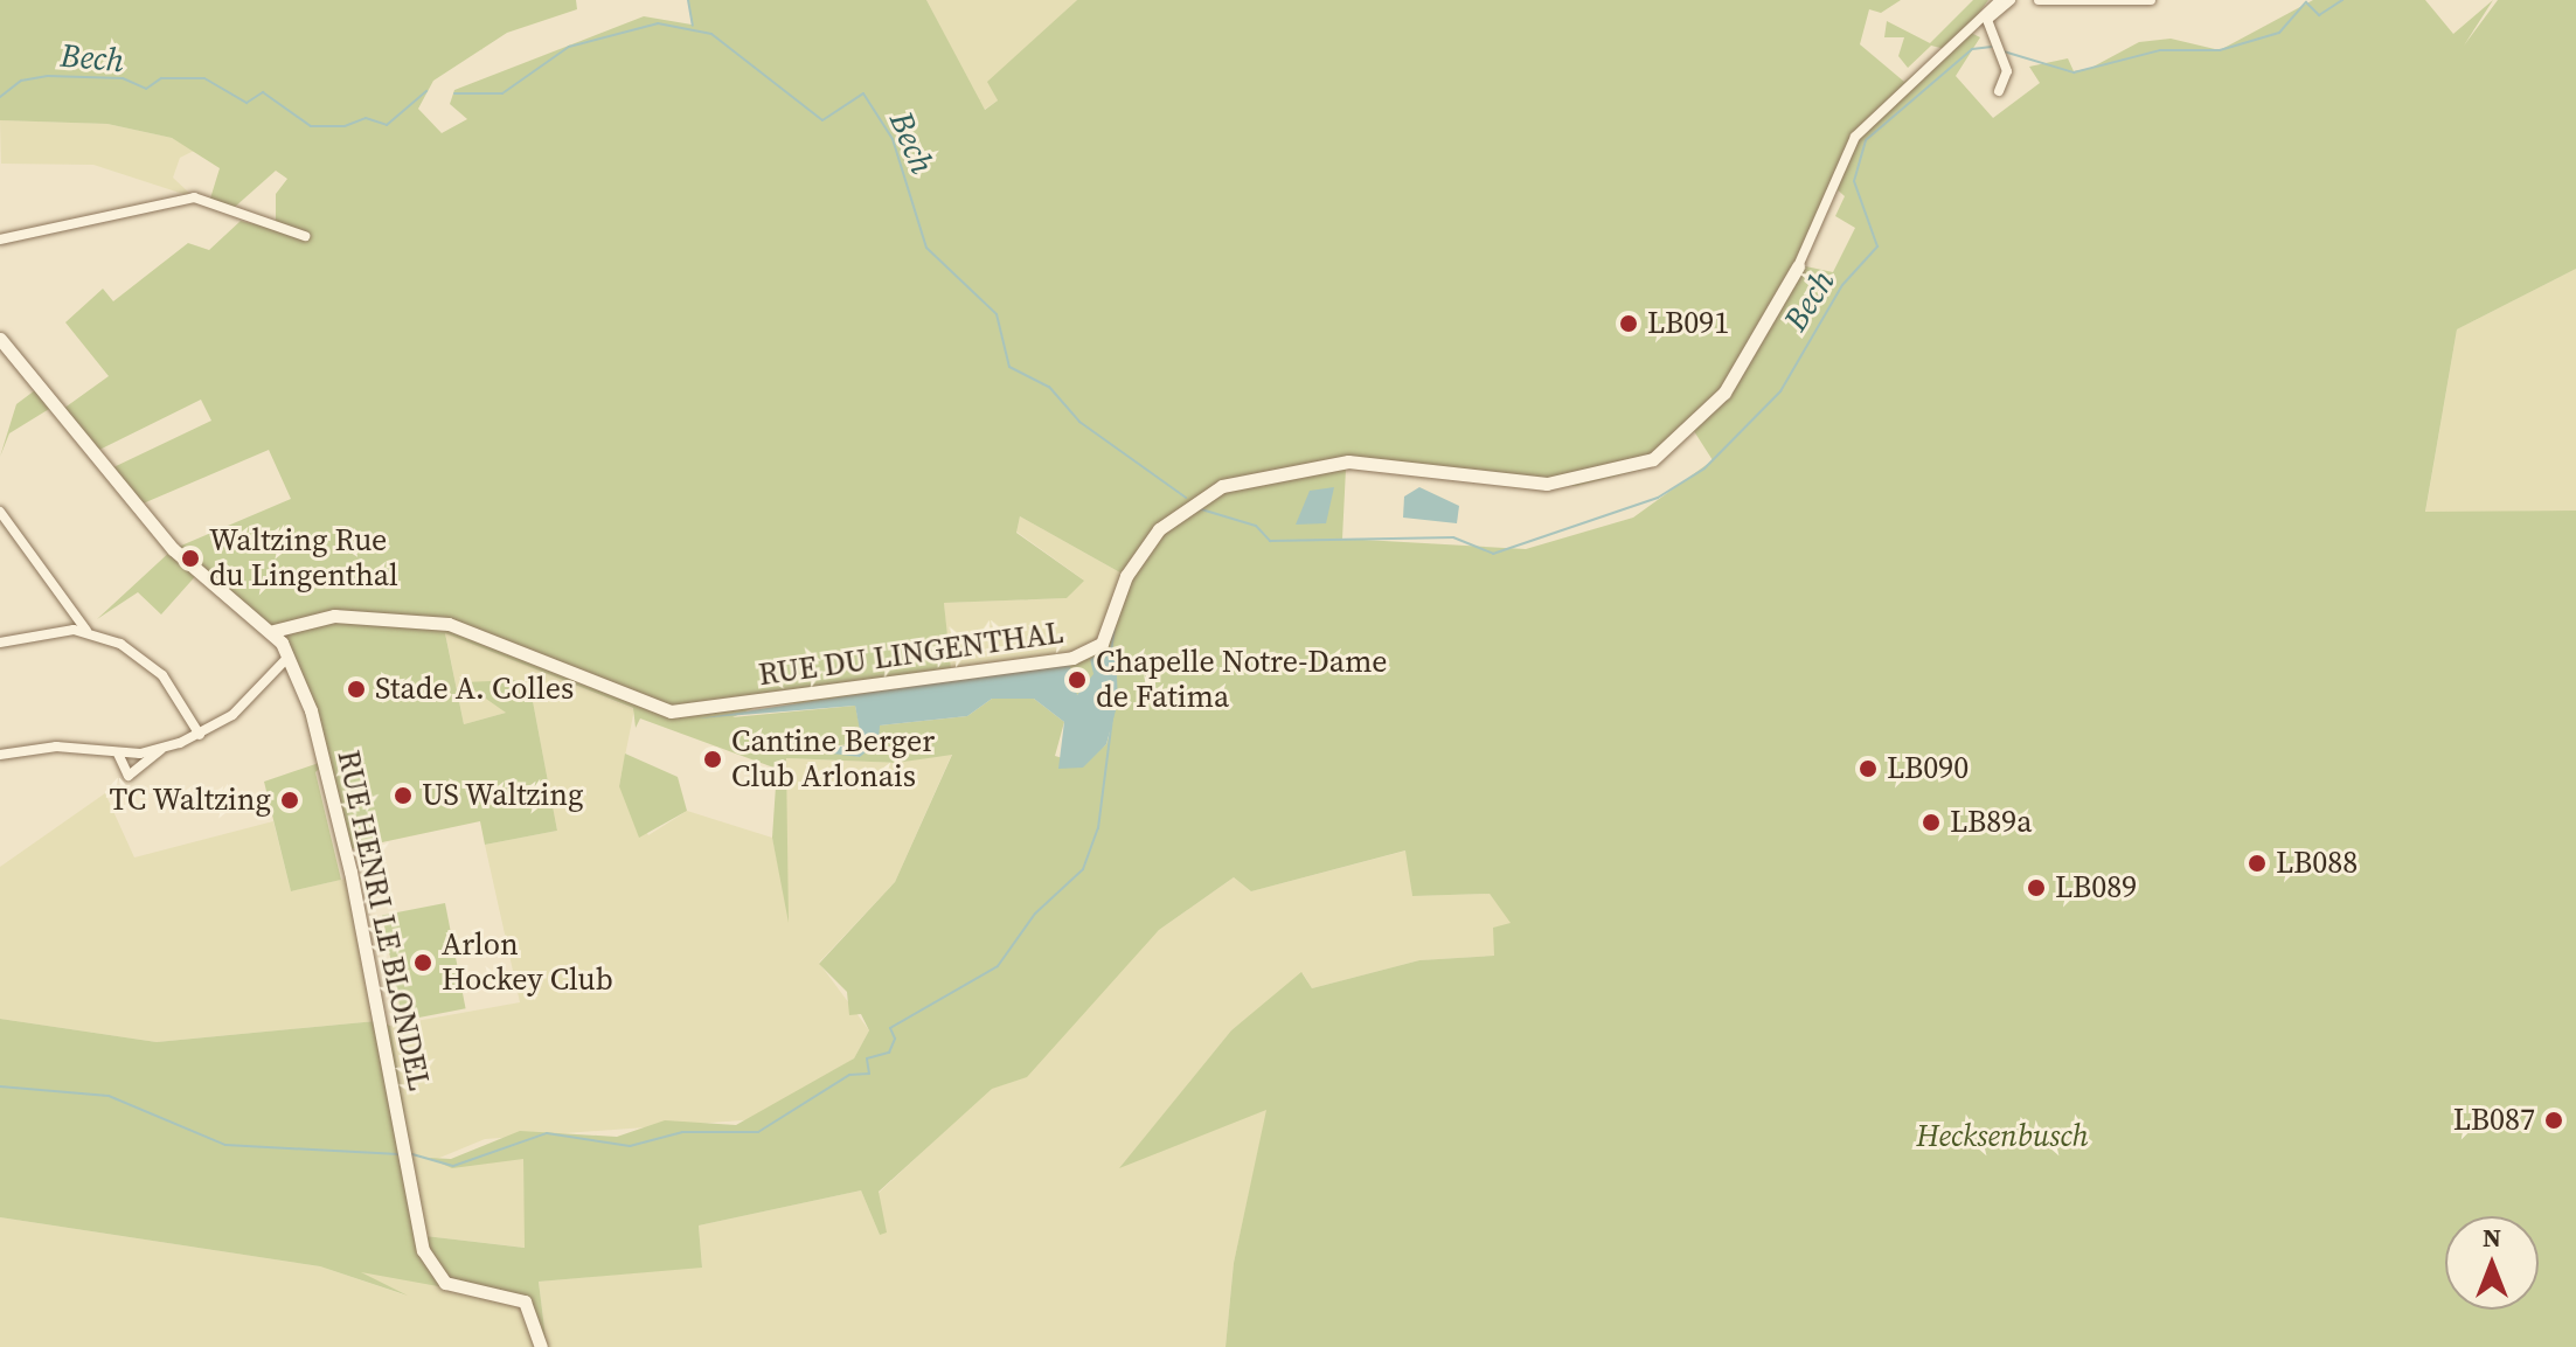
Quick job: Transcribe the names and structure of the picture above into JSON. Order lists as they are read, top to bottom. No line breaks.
{"streets":{"street":["RUE DU LINGENTHAL","RUE HENRI LE BLONDEL"]},"water":["Bech"],"parks":["Hecksenbusch"],"places":["LB091","Waltzing Rue du Lingenthal","Chapelle Notre-Dame de Fatima","Stade A. Colles","Cantine Berger Club Arlonais","LB090","US Waltzing","TC Waltzing","LB89a","LB088","LB089","Arlon Hockey Club","LB087"],"north":"top"}
